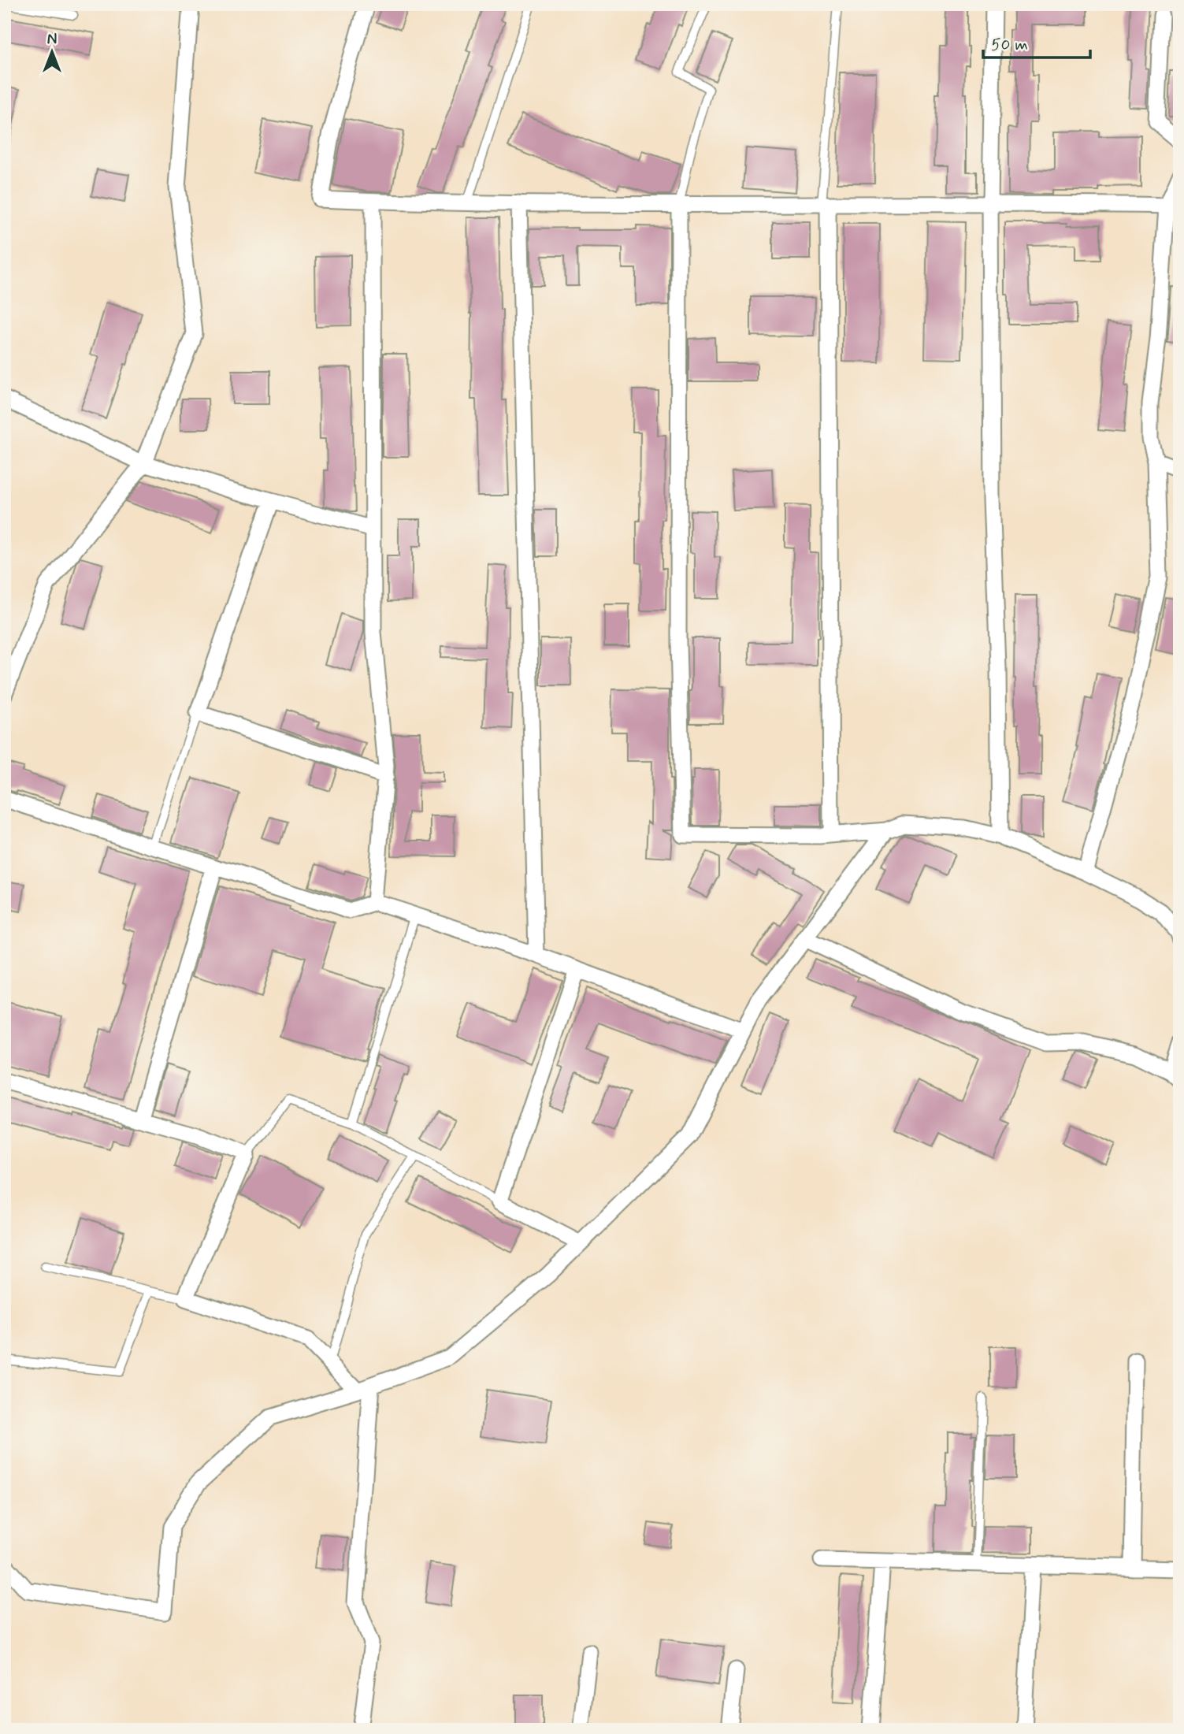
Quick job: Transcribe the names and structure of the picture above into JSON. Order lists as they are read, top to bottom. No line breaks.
{"scale_bar":"50 m","north":"top"}
